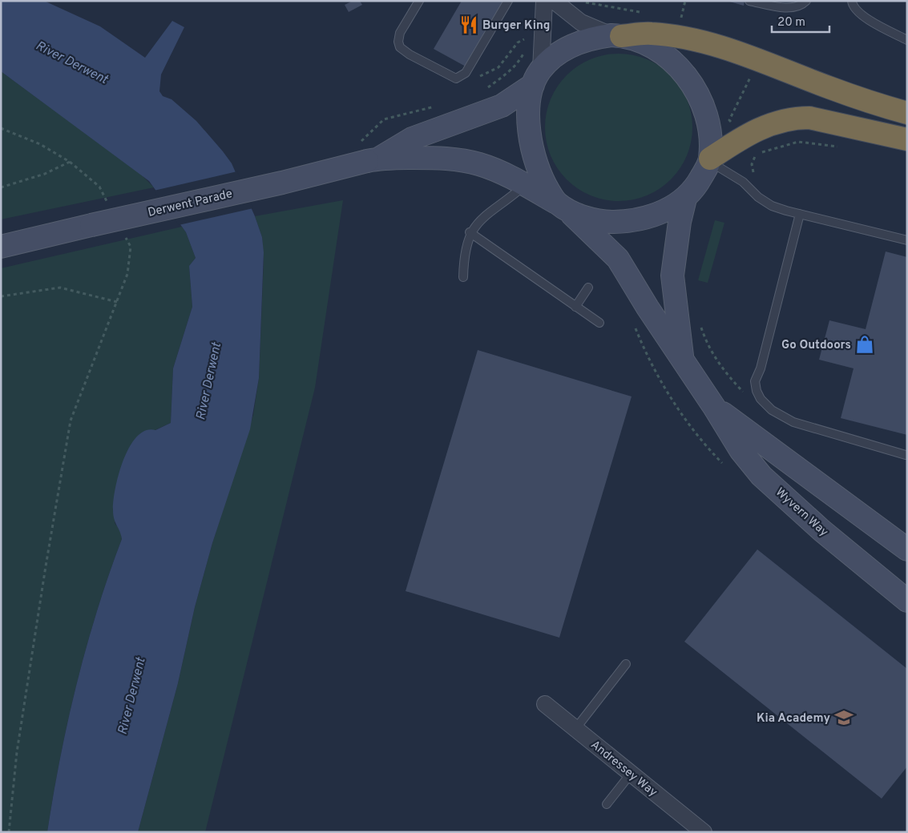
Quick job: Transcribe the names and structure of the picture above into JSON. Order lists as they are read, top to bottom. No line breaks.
{"streets":{"street":["Derwent Parade","Wyvern Way","Andressey Way"]},"crossings":[["Derwent Parade","Wyvern Way"]],"water":["River Derwent"],"places":{"restaurant":["Burger King"],"shop":["Go Outdoors"],"school or university":["Kia Academy"]},"scale_bar":"20 m"}
